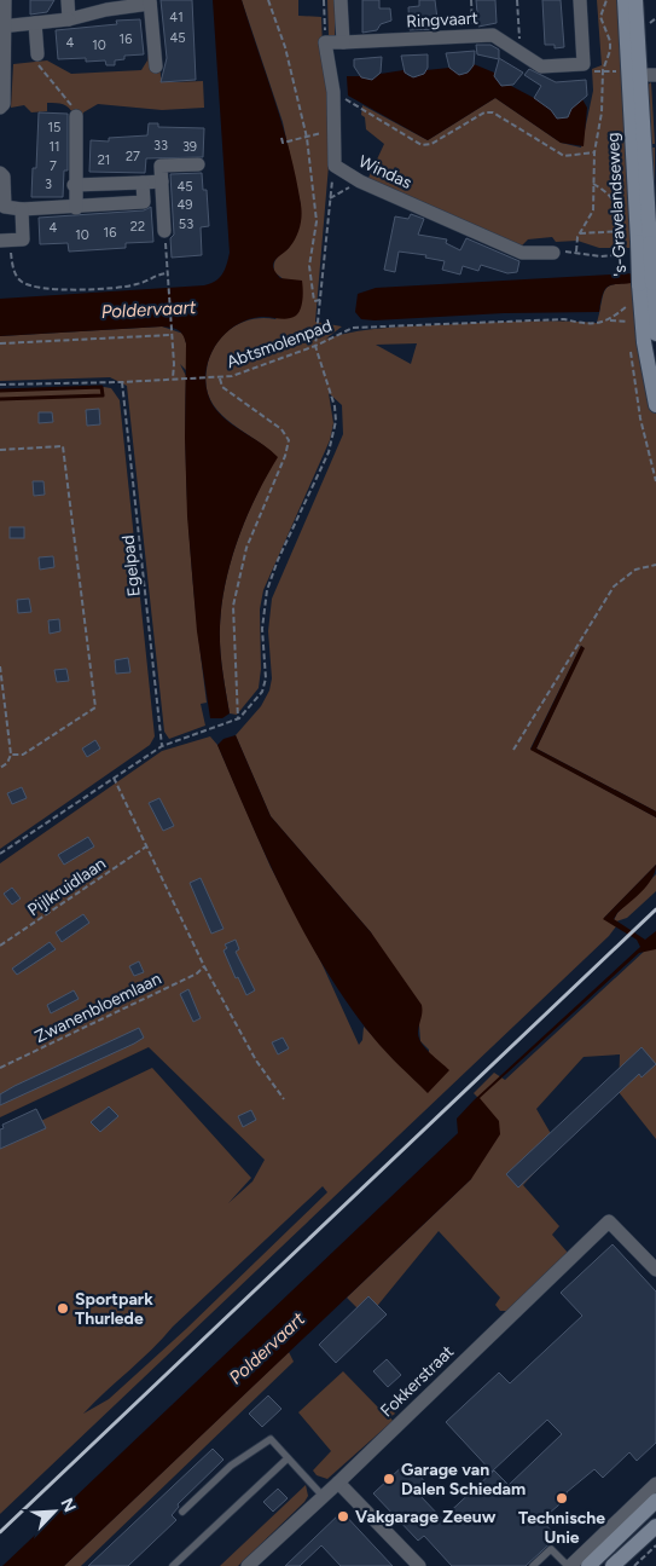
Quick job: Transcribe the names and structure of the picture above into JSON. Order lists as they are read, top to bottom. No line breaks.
{"streets":{"main road":["'s-Gravelandseweg"],"street":["Ringvaart","Windas","Fokkerstraat"],"path":["Abtsmolenpad","Egelpad","Pijlkruidlaan","Zwanenbloemlaan"]},"crossings":[["Abtsmolenpad","Egelpad"]],"water":["Poldervaart"],"places":["Sportpark Thurlede","Garage van Dalen Schiedam","Technische Unie","Vakgarage Zeeuw"],"house_numbers":["41","45","16","4","10","15","33","11","39","27","21","7","3","45","49","53","22","4","16","10"],"north":"top right"}
